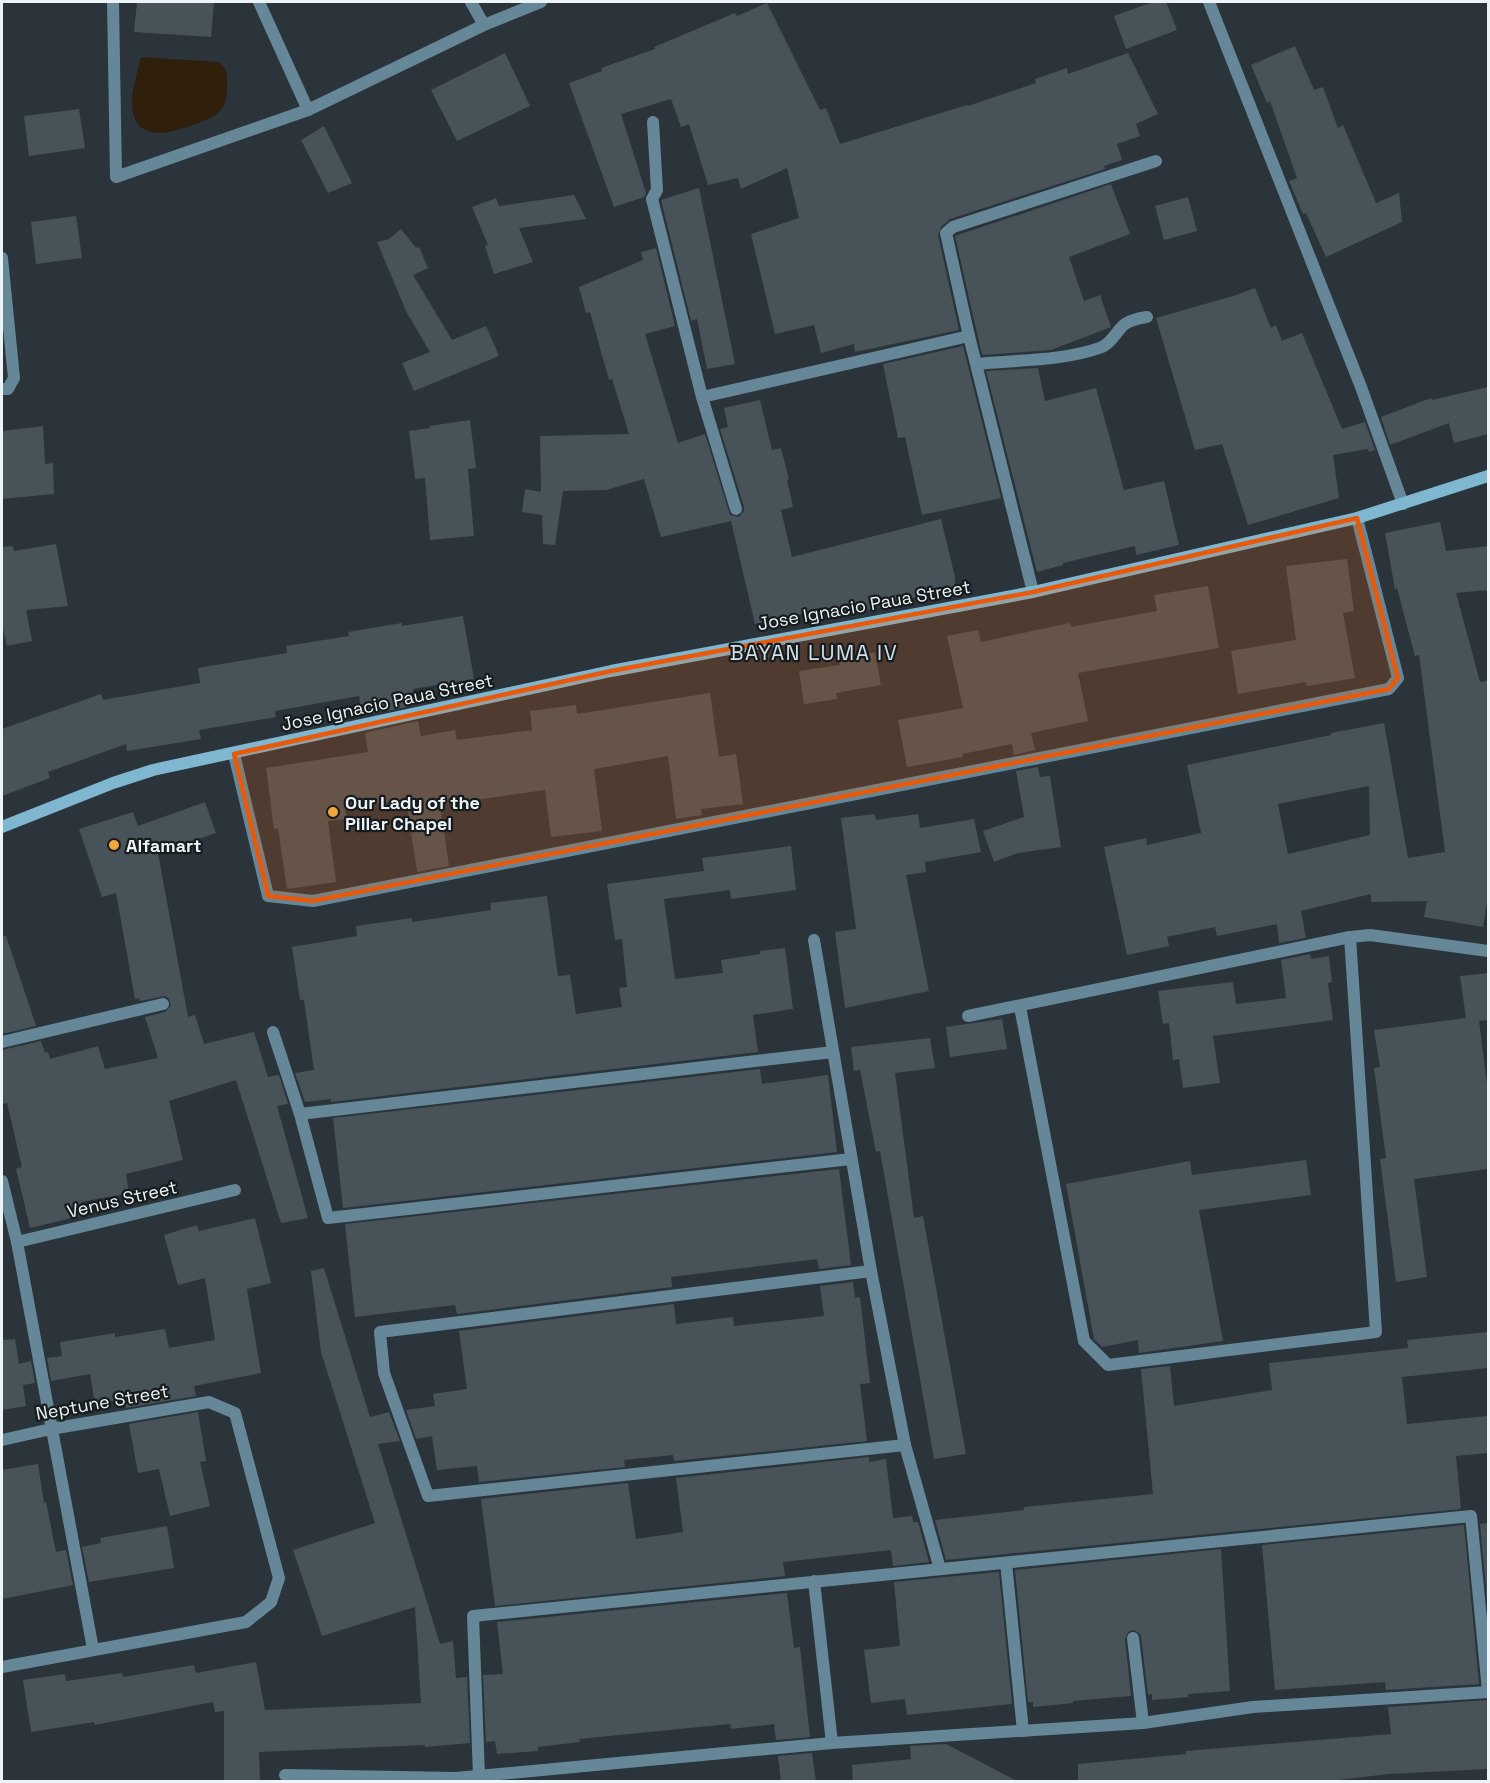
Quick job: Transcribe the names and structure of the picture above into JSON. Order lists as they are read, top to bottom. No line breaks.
{"streets":{"street":["Jose Ignacio Paua Street","Venus Street","Neptune Street"]},"districts":["BAYAN LUMA IV"],"places":["Our Lady of the Pillar Chapel","Alfamart"]}
